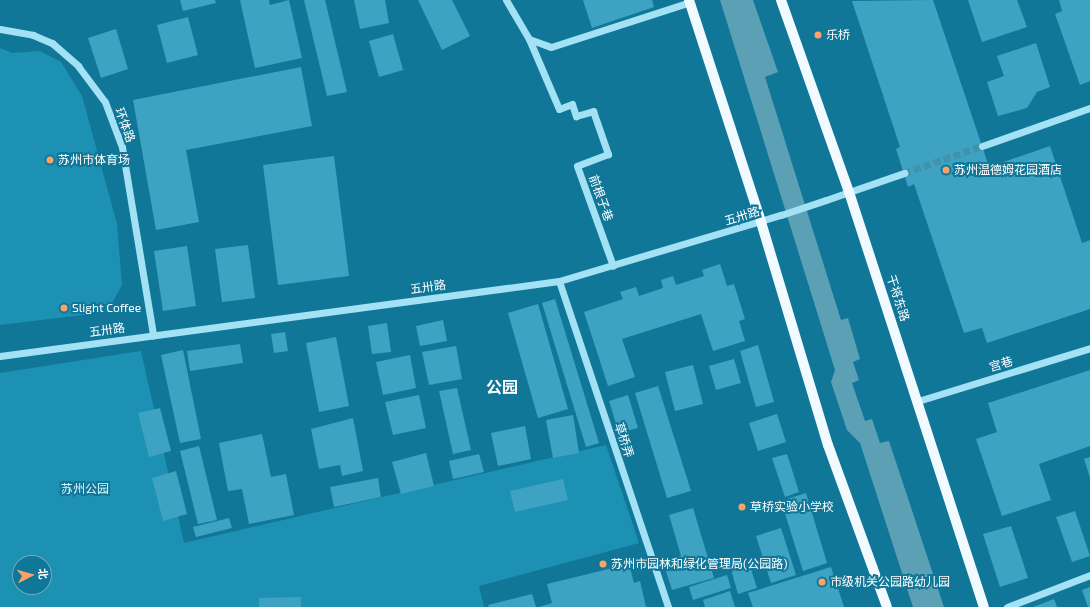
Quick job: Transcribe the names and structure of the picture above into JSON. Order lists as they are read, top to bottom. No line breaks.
{"streets":{"main road":["干将东路"],"street":["环体路","前根子巷","五卅路","宫巷","草桥弄"]},"crossings":[["环体路","五卅路"],["前根子巷","五卅路"],["五卅路","干将东路"],["五卅路","草桥弄"],["干将东路","宫巷"]],"districts":["公园"],"parks":["苏州公园"],"places":["乐桥","苏州市体育场","苏州温德姆花园酒店","Slight Coffee","草桥实验小学校","苏州市园林和绿化管理局(公园路)","市级机关公园路幼儿园"],"north":"right"}
